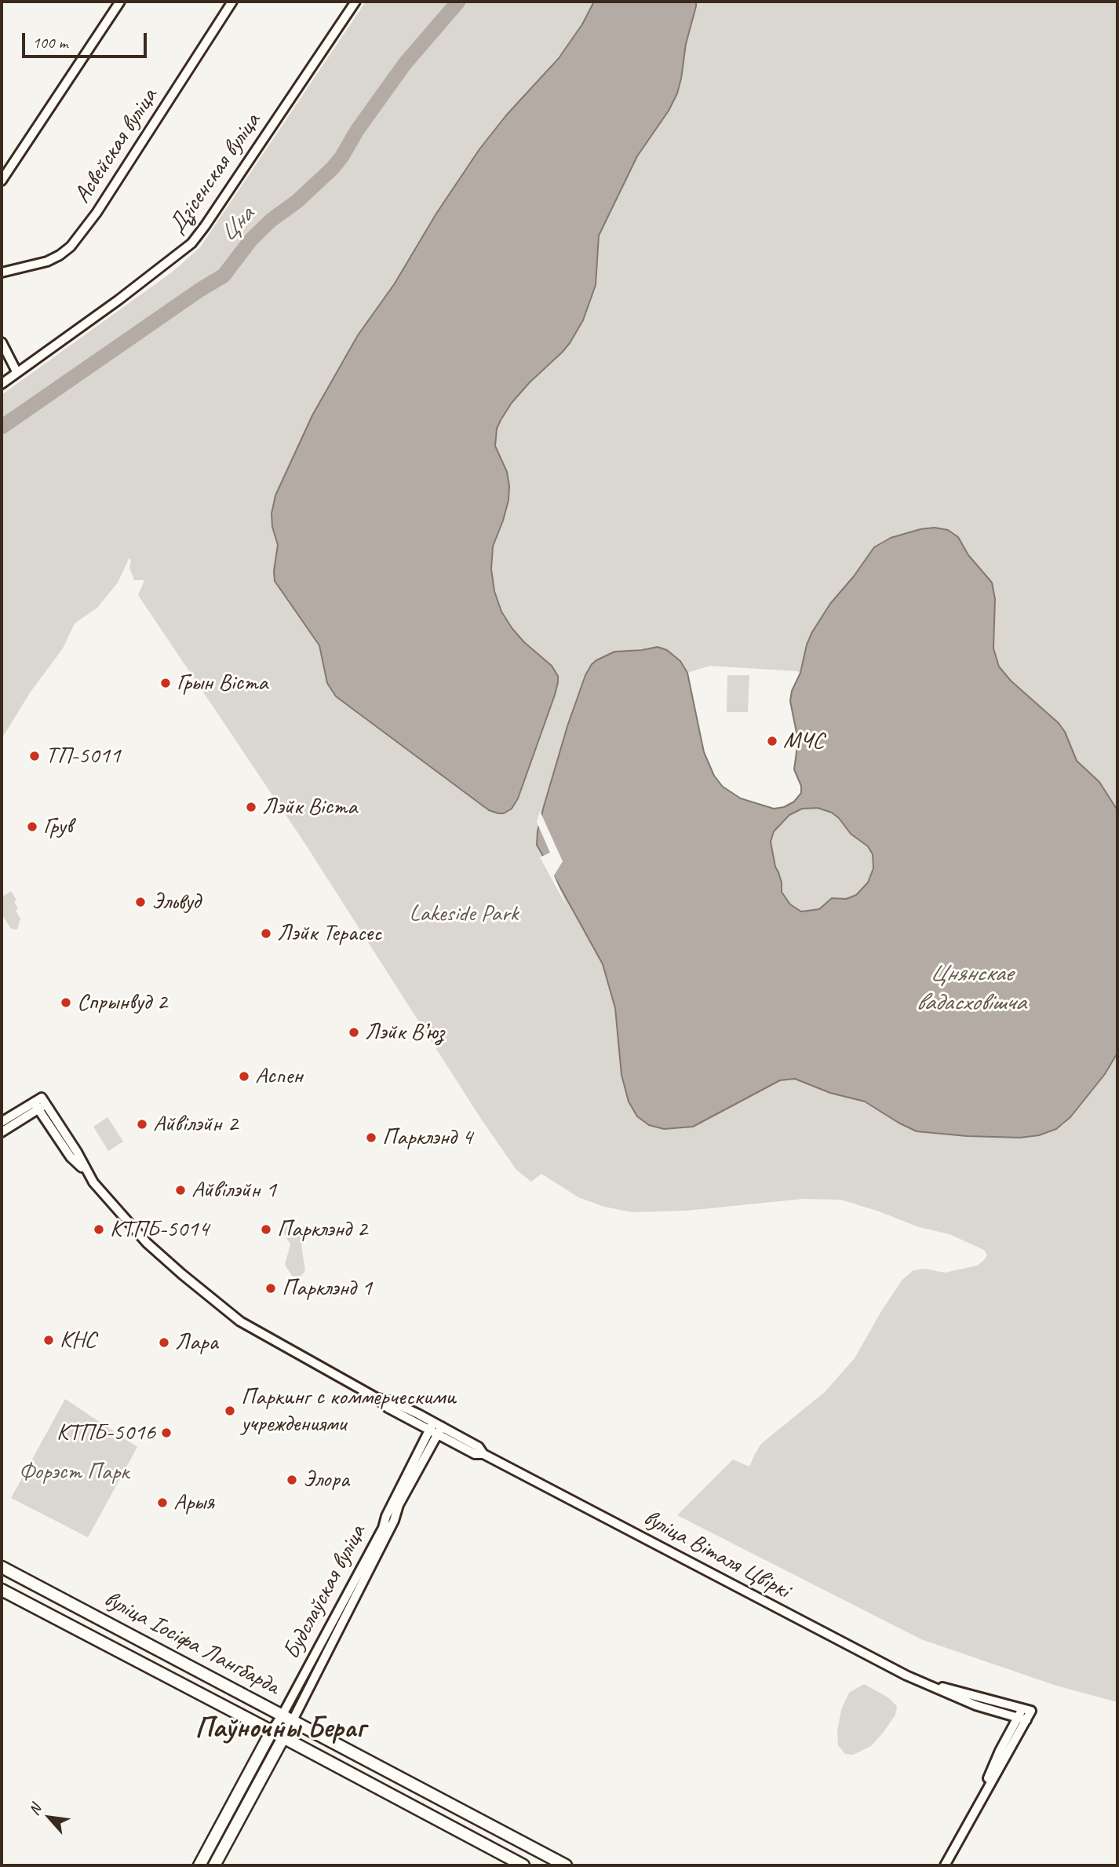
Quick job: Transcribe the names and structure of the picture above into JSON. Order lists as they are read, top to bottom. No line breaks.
{"streets":{"main road":["Будслаўская вуліца","вуліца Іосіфа Лангбарда"],"street":["Асвейская вуліца","Дзісенская вуліца","вуліца Віталя Цвіркі"]},"crossings":[["вуліца Віталя Цвіркі","Будслаўская вуліца"],["Будслаўская вуліца","вуліца Іосіфа Лангбарда"]],"districts":["Паўночны Бераг"],"water":["Цна","Цнянскае вадасховішча"],"parks":["Lakeside Park","Форэст Парк"],"places":["Грын Вiста","МЧС","ТП-5011","Лэйк Вiста","Грув","Эльвуд","Лэйк Терасес","Спрынвуд 2","Лэйк В’юз","Аспен","Айвілэйн 2","Парклэнд 4","Айвілэйн 1","КТПБ-5014","Парклэнд 2","Парклэнд 1","КНС","Лара","Паркинг с коммерческими учреждениями","КТПБ-5016","Элора","Арыя"],"scale_bar":"100 m","north":"top left"}
